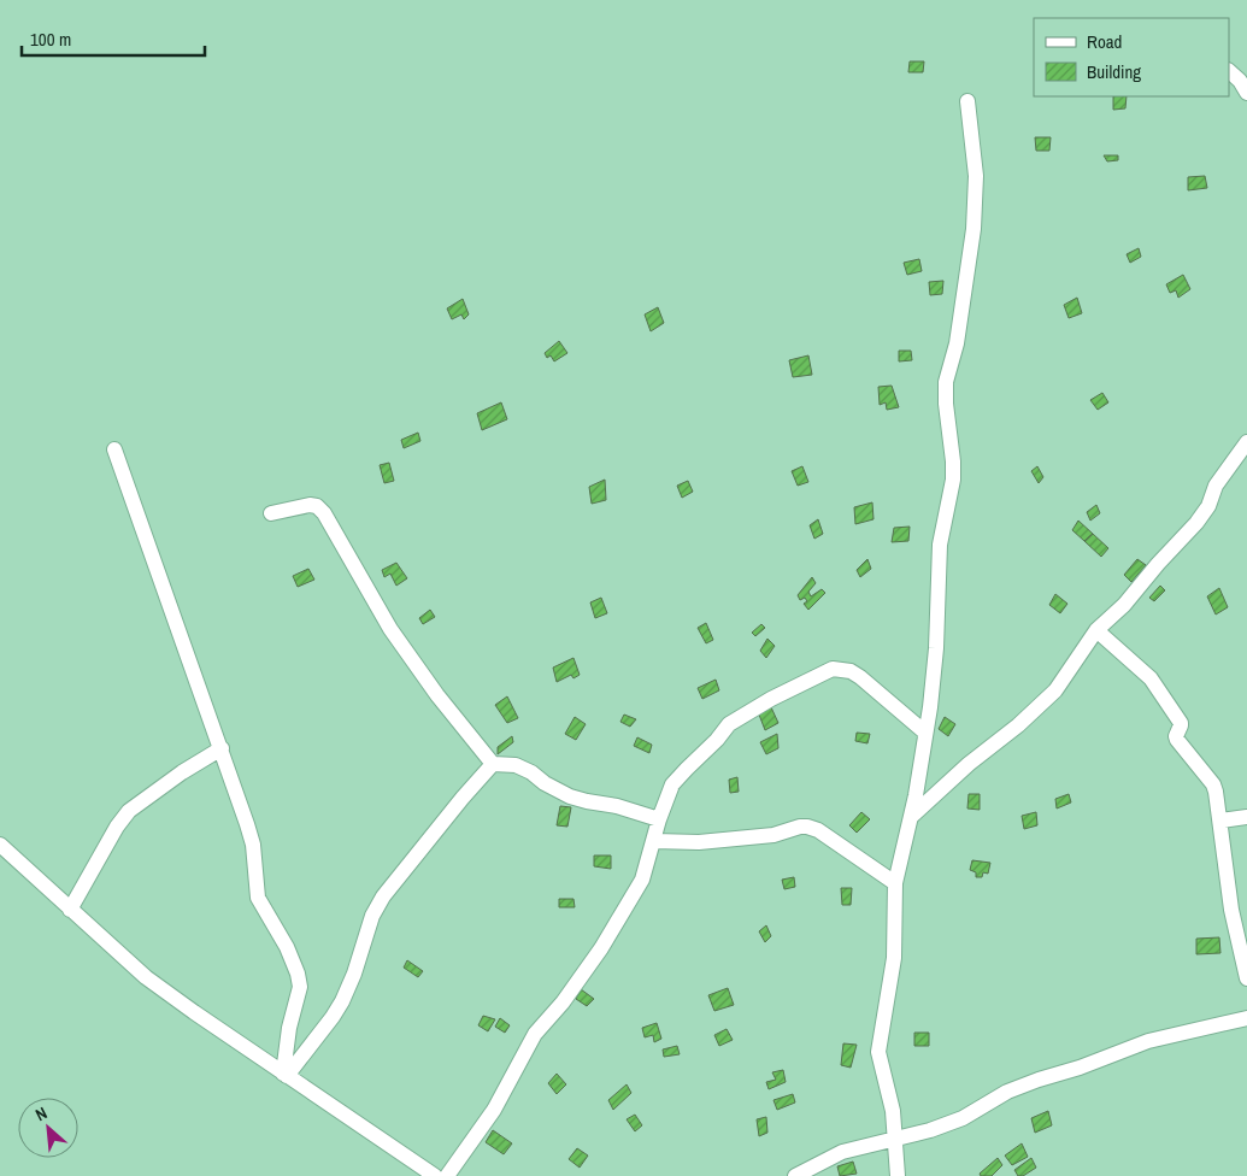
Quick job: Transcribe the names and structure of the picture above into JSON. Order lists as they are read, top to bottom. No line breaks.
{"legend":["Road","Building"],"scale_bar":"100 m","north":"top left"}
